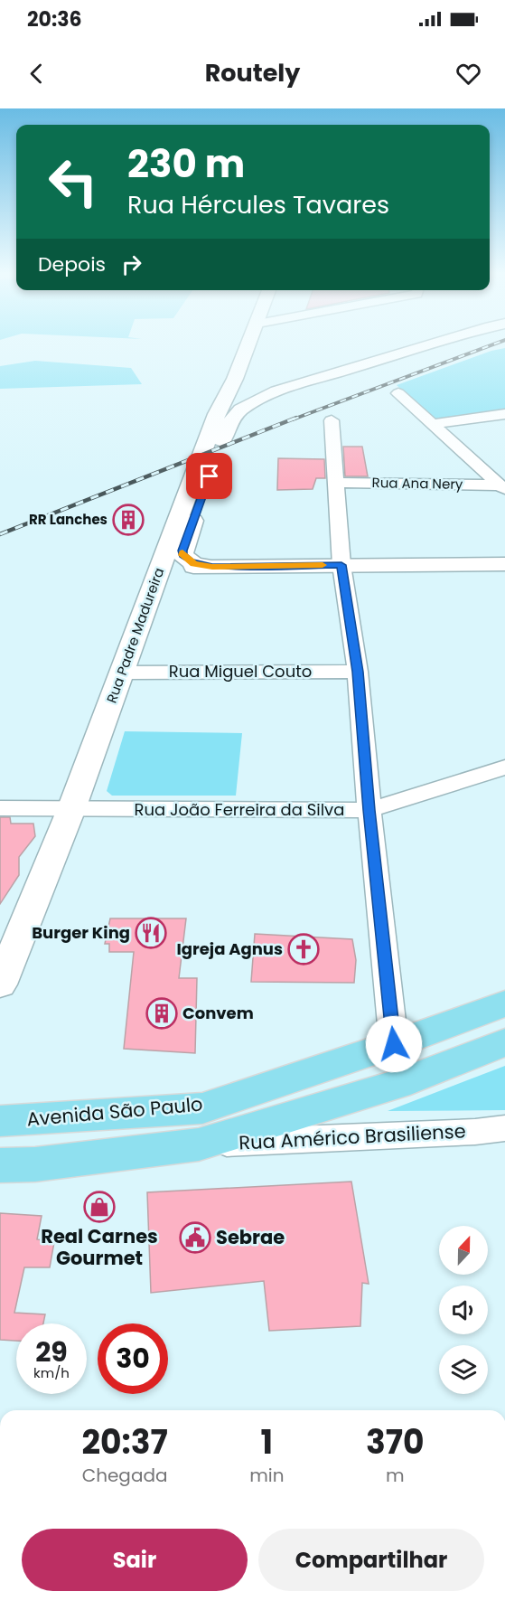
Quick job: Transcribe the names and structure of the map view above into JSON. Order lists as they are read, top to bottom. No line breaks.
{"streets":{"main road":["Rua Padre Madureira","Avenida São Paulo"],"street":["Rua Ana Nery","Rua Miguel Couto","Rua João Ferreira da Silva","Rua Américo Brasiliense"]},"crossings":[["Rua Padre Madureira","Rua Miguel Couto"],["Rua Padre Madureira","Rua João Ferreira da Silva"]],"places":{"building":["RR Lanches","Convem"],"restaurant":["Burger King"],"church":["Igreja Agnus"],"shop":["Real Carnes Gourmet"],"public building":["Sebrae"]},"north":"top","page":{"status":"20:36","header":"Routely","turn":["230 m","Rua Hércules Tavares"],"then":"Depois","speed":"29 km/h","limit":"30","eta":["20:37","Chegada","1","min","370","m"],"buttons":["Sair","Compartilhar"]}}
